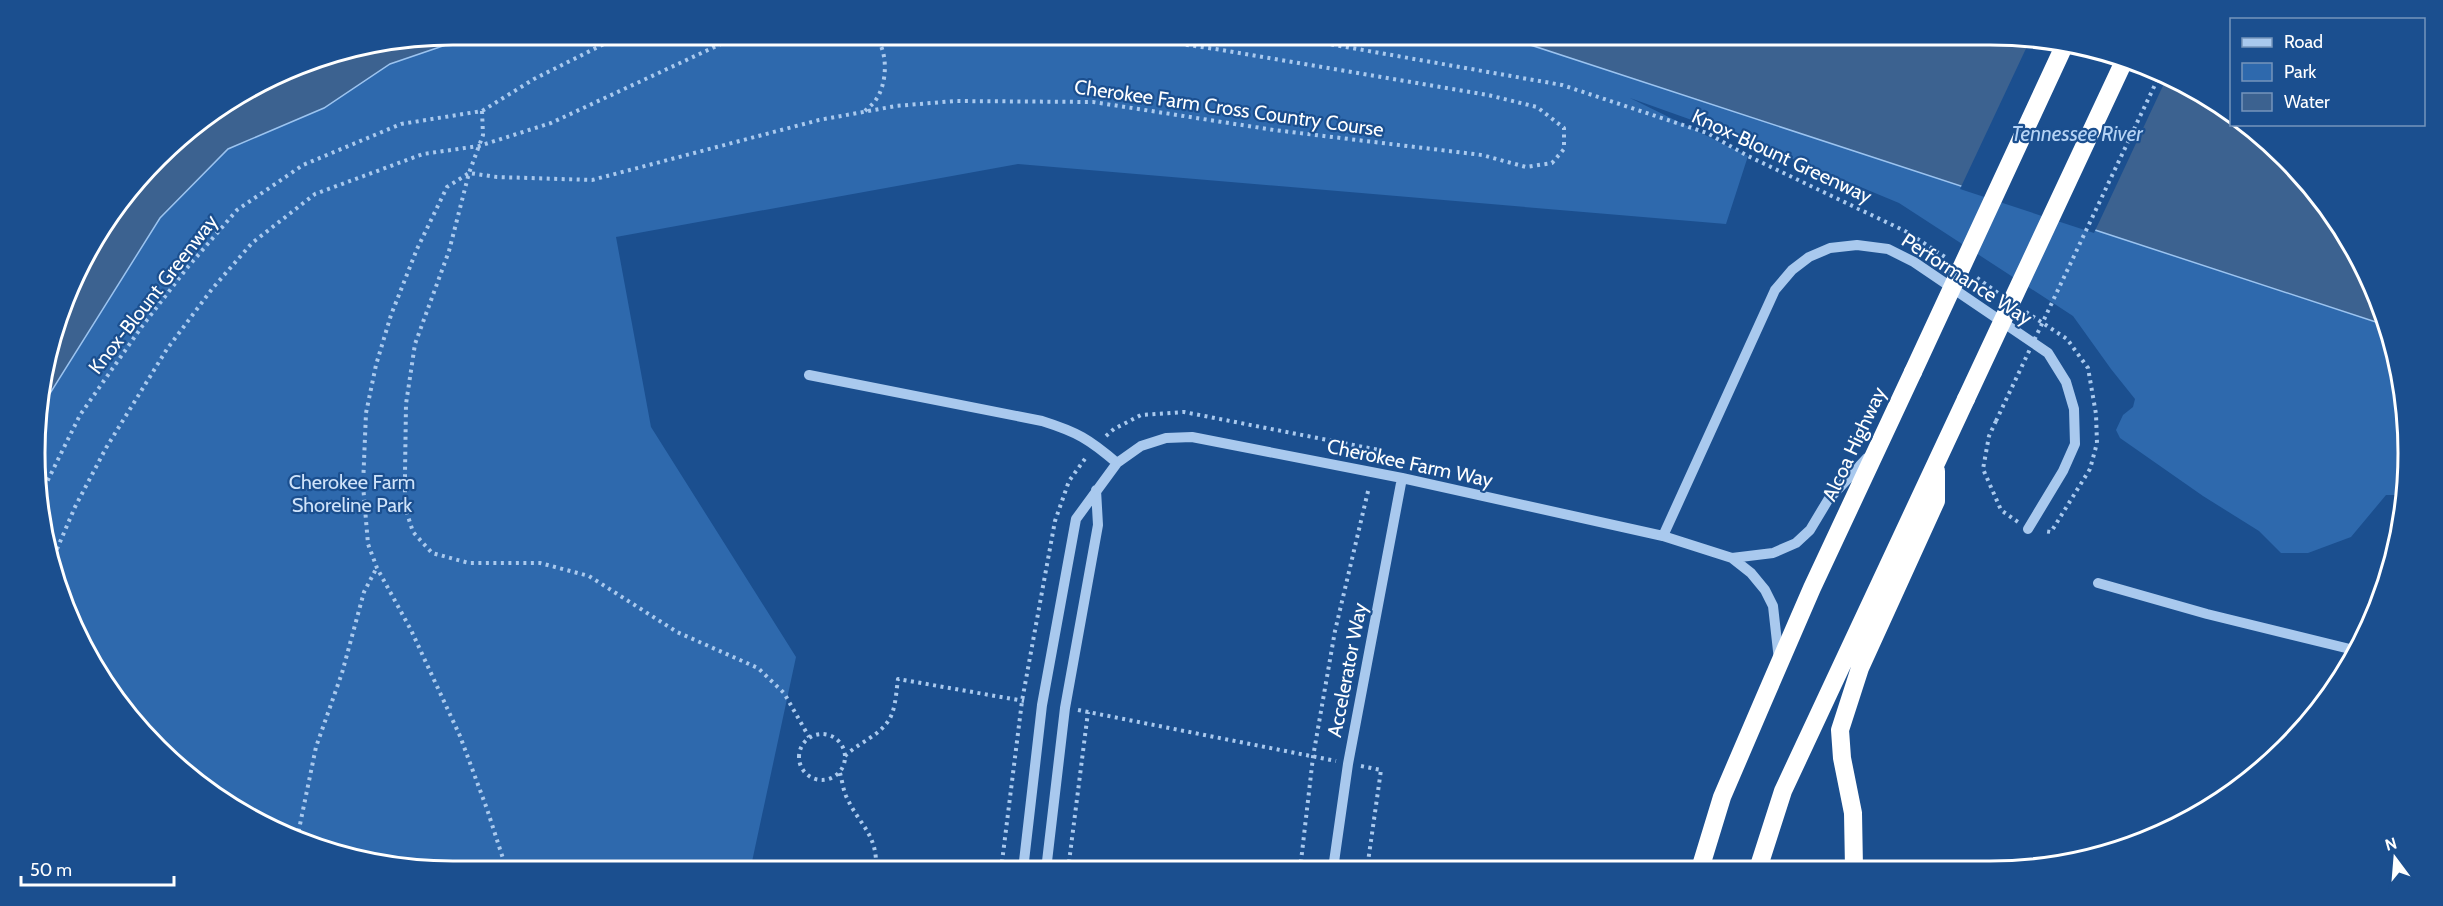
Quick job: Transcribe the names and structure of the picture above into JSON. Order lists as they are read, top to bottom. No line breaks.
{"streets":{"highway":["Alcoa Highway"],"street":["Performance Way","Cherokee Farm Way","Accelerator Way"],"path":["Cherokee Farm Cross Country Course","Knox-Blount Greenway"]},"crossings":[["Performance Way","Cherokee Farm Way"],["Alcoa Highway","Cherokee Farm Way"],["Cherokee Farm Way","Accelerator Way"]],"water":["Tennessee River"],"parks":["Cherokee Farm Shoreline Park"],"legend":["Road","Park","Water"],"scale_bar":"50 m","north":"top"}
